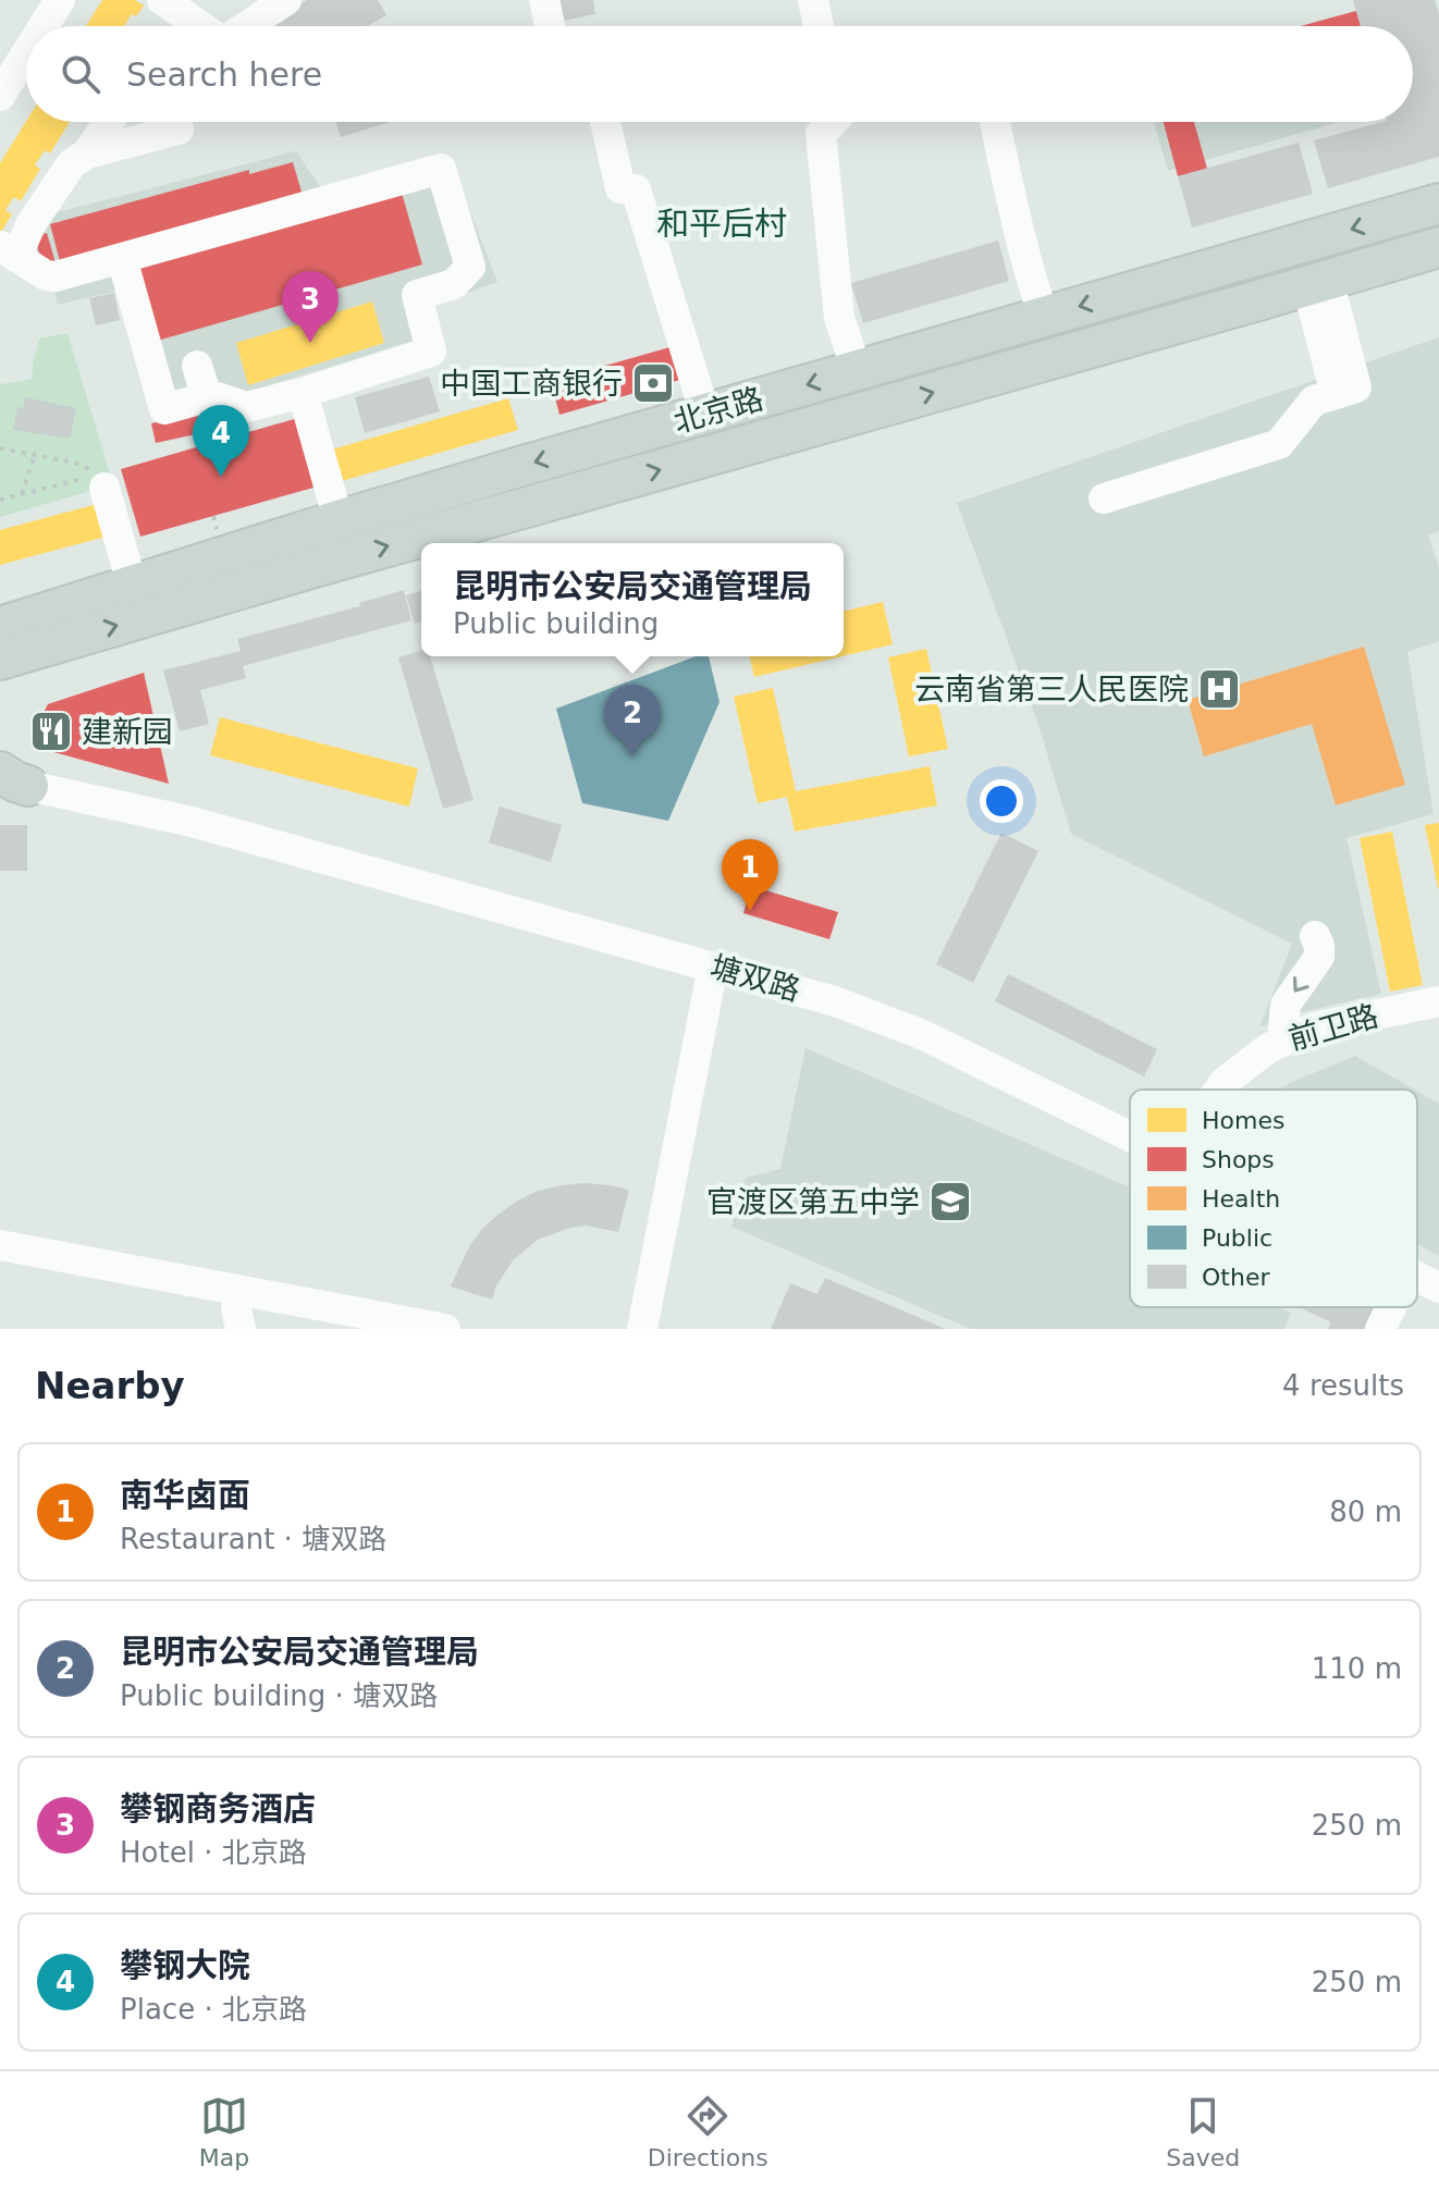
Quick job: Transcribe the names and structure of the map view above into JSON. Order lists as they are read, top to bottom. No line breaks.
{"streets":{"main road":["北京路"],"street":["塘双路","前卫路"]},"districts":["和平后村"],"places":{"bank":["中国工商银行"],"hospital":["云南省第三人民医院"],"restaurant":["建新园"],"school or university":["官渡区第五中学"]},"legend":["Homes","Shops","Health","Public","Other"],"page":{"search":"Search here","pins":["3","4","2","1"],"popup":["昆明市公安局交通管理局","Public building"],"heading":["Nearby","4 results"],"list":[{"mark":"1","name":"南华卤面","note":"Restaurant · 塘双路","value":"80 m"},{"mark":"2","name":"昆明市公安局交通管理局","note":"Public building · 塘双路","value":"110 m"},{"mark":"3","name":"攀钢商务酒店","note":"Hotel · 北京路","value":"250 m"},{"mark":"4","name":"攀钢大院","note":"Place · 北京路","value":"250 m"}],"nav":["Map","Directions","Saved"]}}
